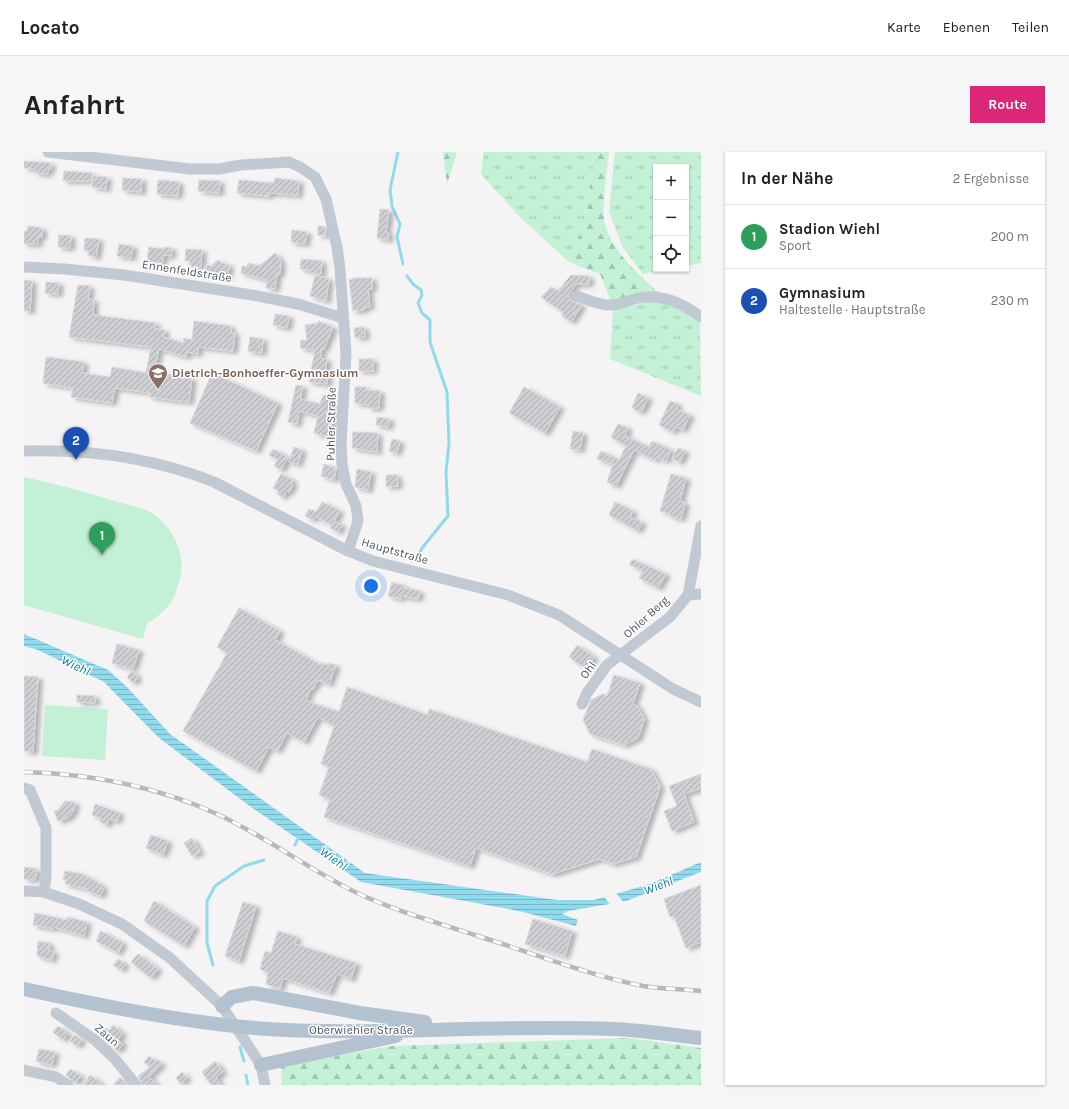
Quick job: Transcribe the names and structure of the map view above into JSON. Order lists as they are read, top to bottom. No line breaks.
{"streets":{"main road":["Oberwiehler Straße"],"street":["Ennenfeldstraße","Puhler Straße","Hauptstraße","Ohler Berg","Ohl","Zaun"]},"crossings":[["Ennenfeldstraße","Puhler Straße"],["Puhler Straße","Hauptstraße"],["Hauptstraße","Ohler Berg"],["Hauptstraße","Ohl"],["Ohler Berg","Ohl"]],"water":["Wiehl"],"places":{"school or university":["Dietrich-Bonhoeffer-Gymnasium"]},"page":{"header":"Locato","nav":["Karte","Ebenen","Teilen"],"buttons":"Route","title":"Anfahrt","heading":["In der Nähe","2 Ergebnisse"],"map_buttons":["+","−"],"list":[{"mark":"1","name":"Stadion Wiehl","note":"Sport","value":"200 m"},{"mark":"2","name":"Gymnasium","note":"Haltestelle · Hauptstraße","value":"230 m"}],"pins":["2","1"]}}
